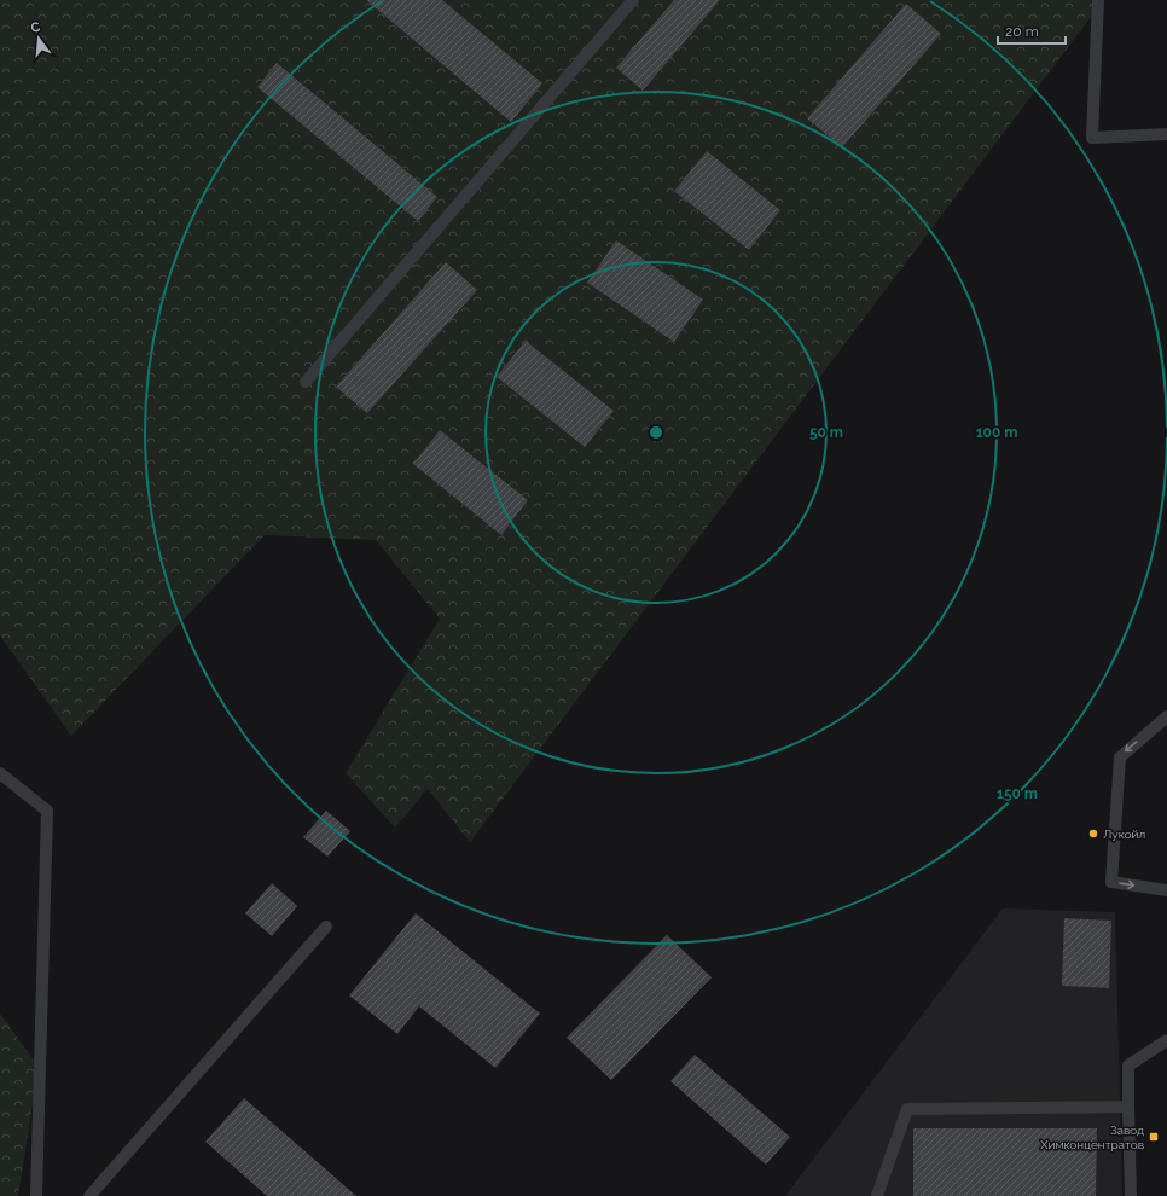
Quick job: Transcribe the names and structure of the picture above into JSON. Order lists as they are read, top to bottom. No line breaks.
{"places":{"other":["Лукойл"],"transit":["Завод Химконцентратов"]},"scale_bar":"20 m","north":"top","rings":["50 m","100 m","150 m"]}
